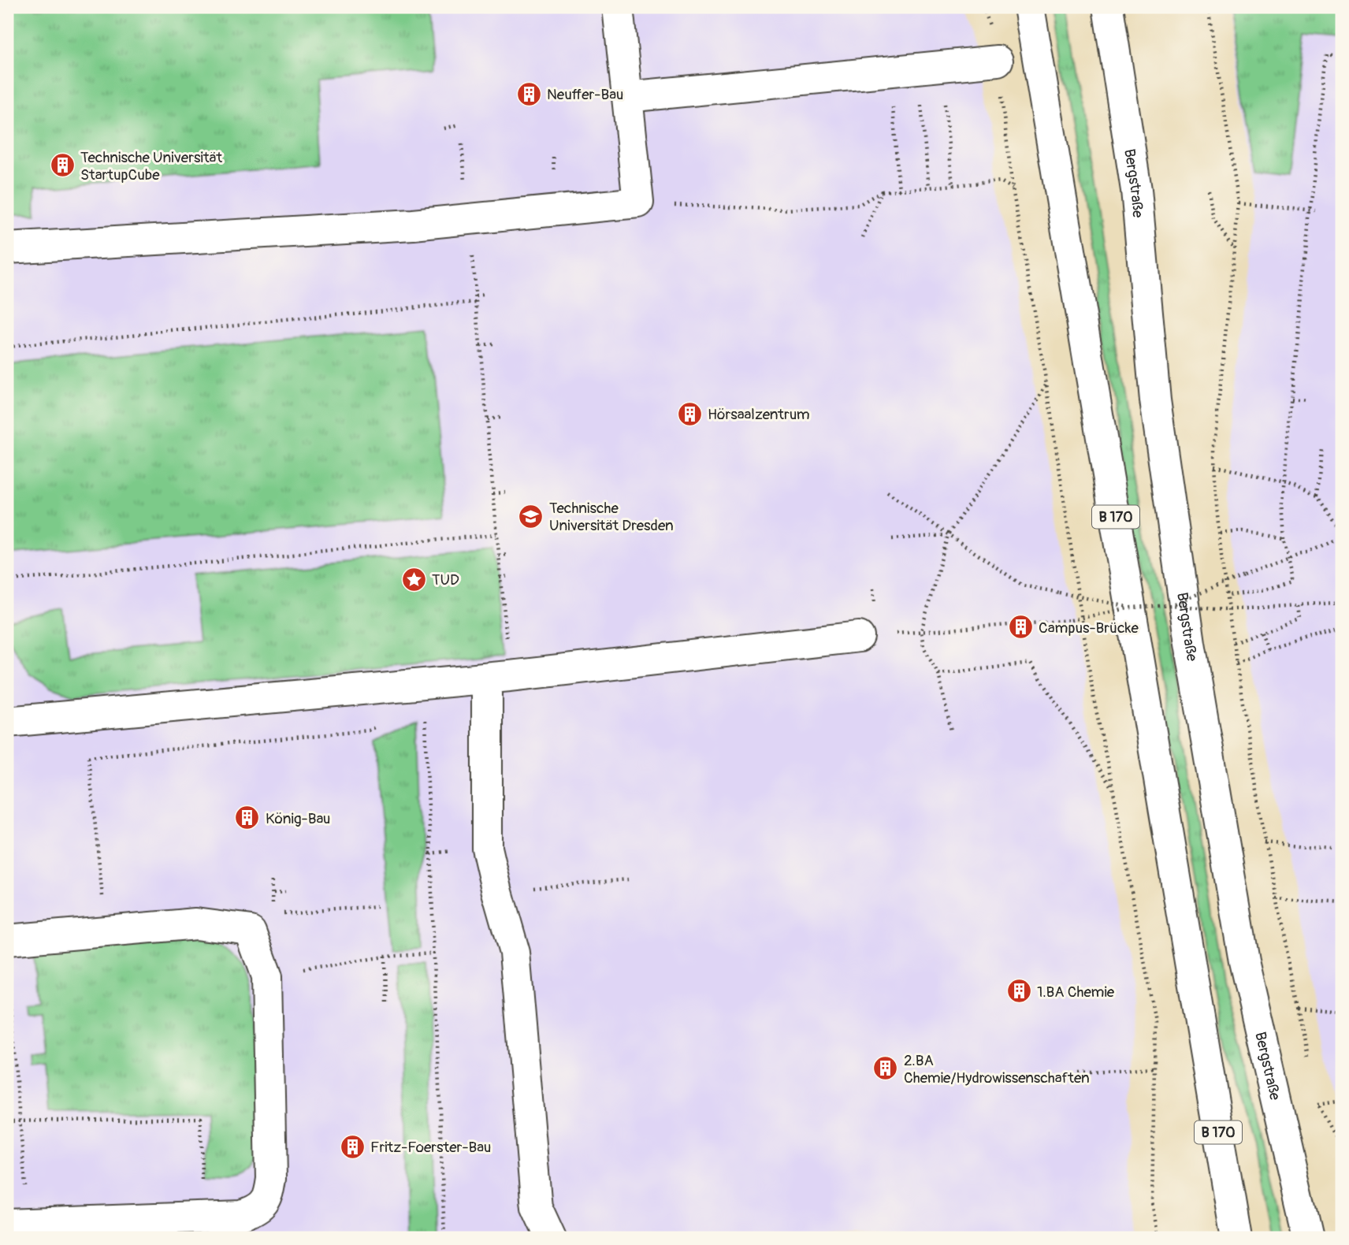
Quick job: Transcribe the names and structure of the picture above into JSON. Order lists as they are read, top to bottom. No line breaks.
{"streets":{"main road":["Bergstraße","B 170"]},"places":{"building":["Neuffer-Bau","Technische Universität StartupCube","Hörsaalzentrum","Campus-Brücke","König-Bau","1.BA Chemie","2.BA Chemie/Hydrowissenschaften","Fritz-Foerster-Bau"],"school or university":["Technische Universität Dresden"],"place":["TUD"]}}
